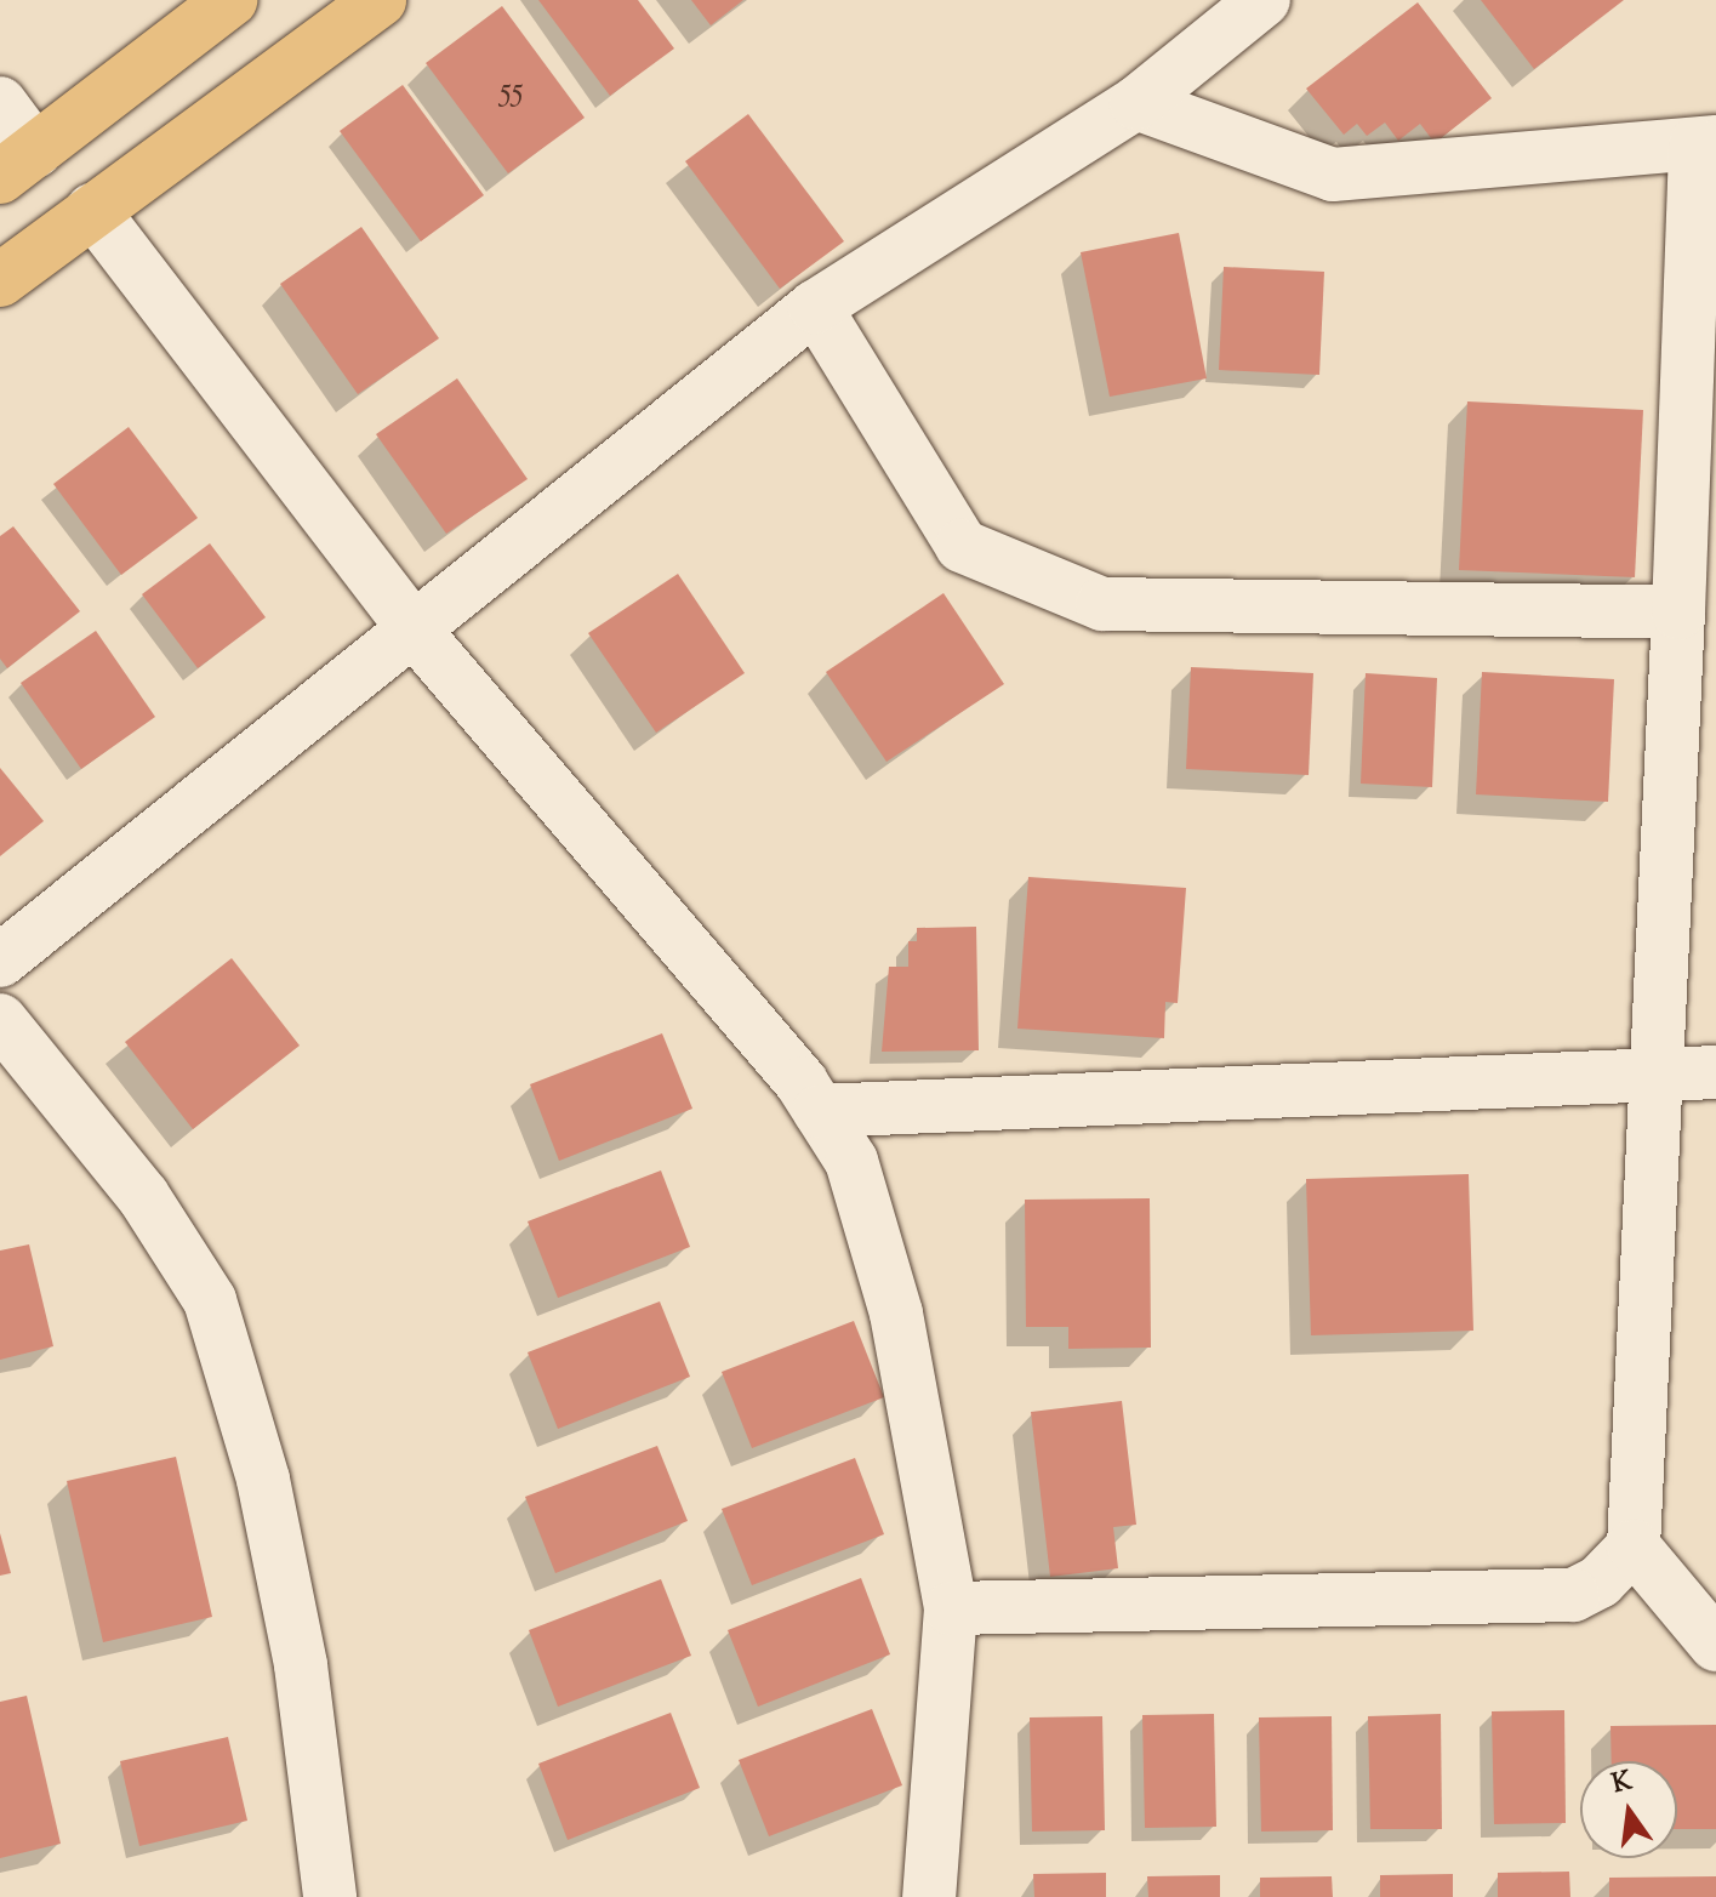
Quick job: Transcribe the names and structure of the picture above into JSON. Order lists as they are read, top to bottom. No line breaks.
{"house_numbers":["55"],"north":"top"}
